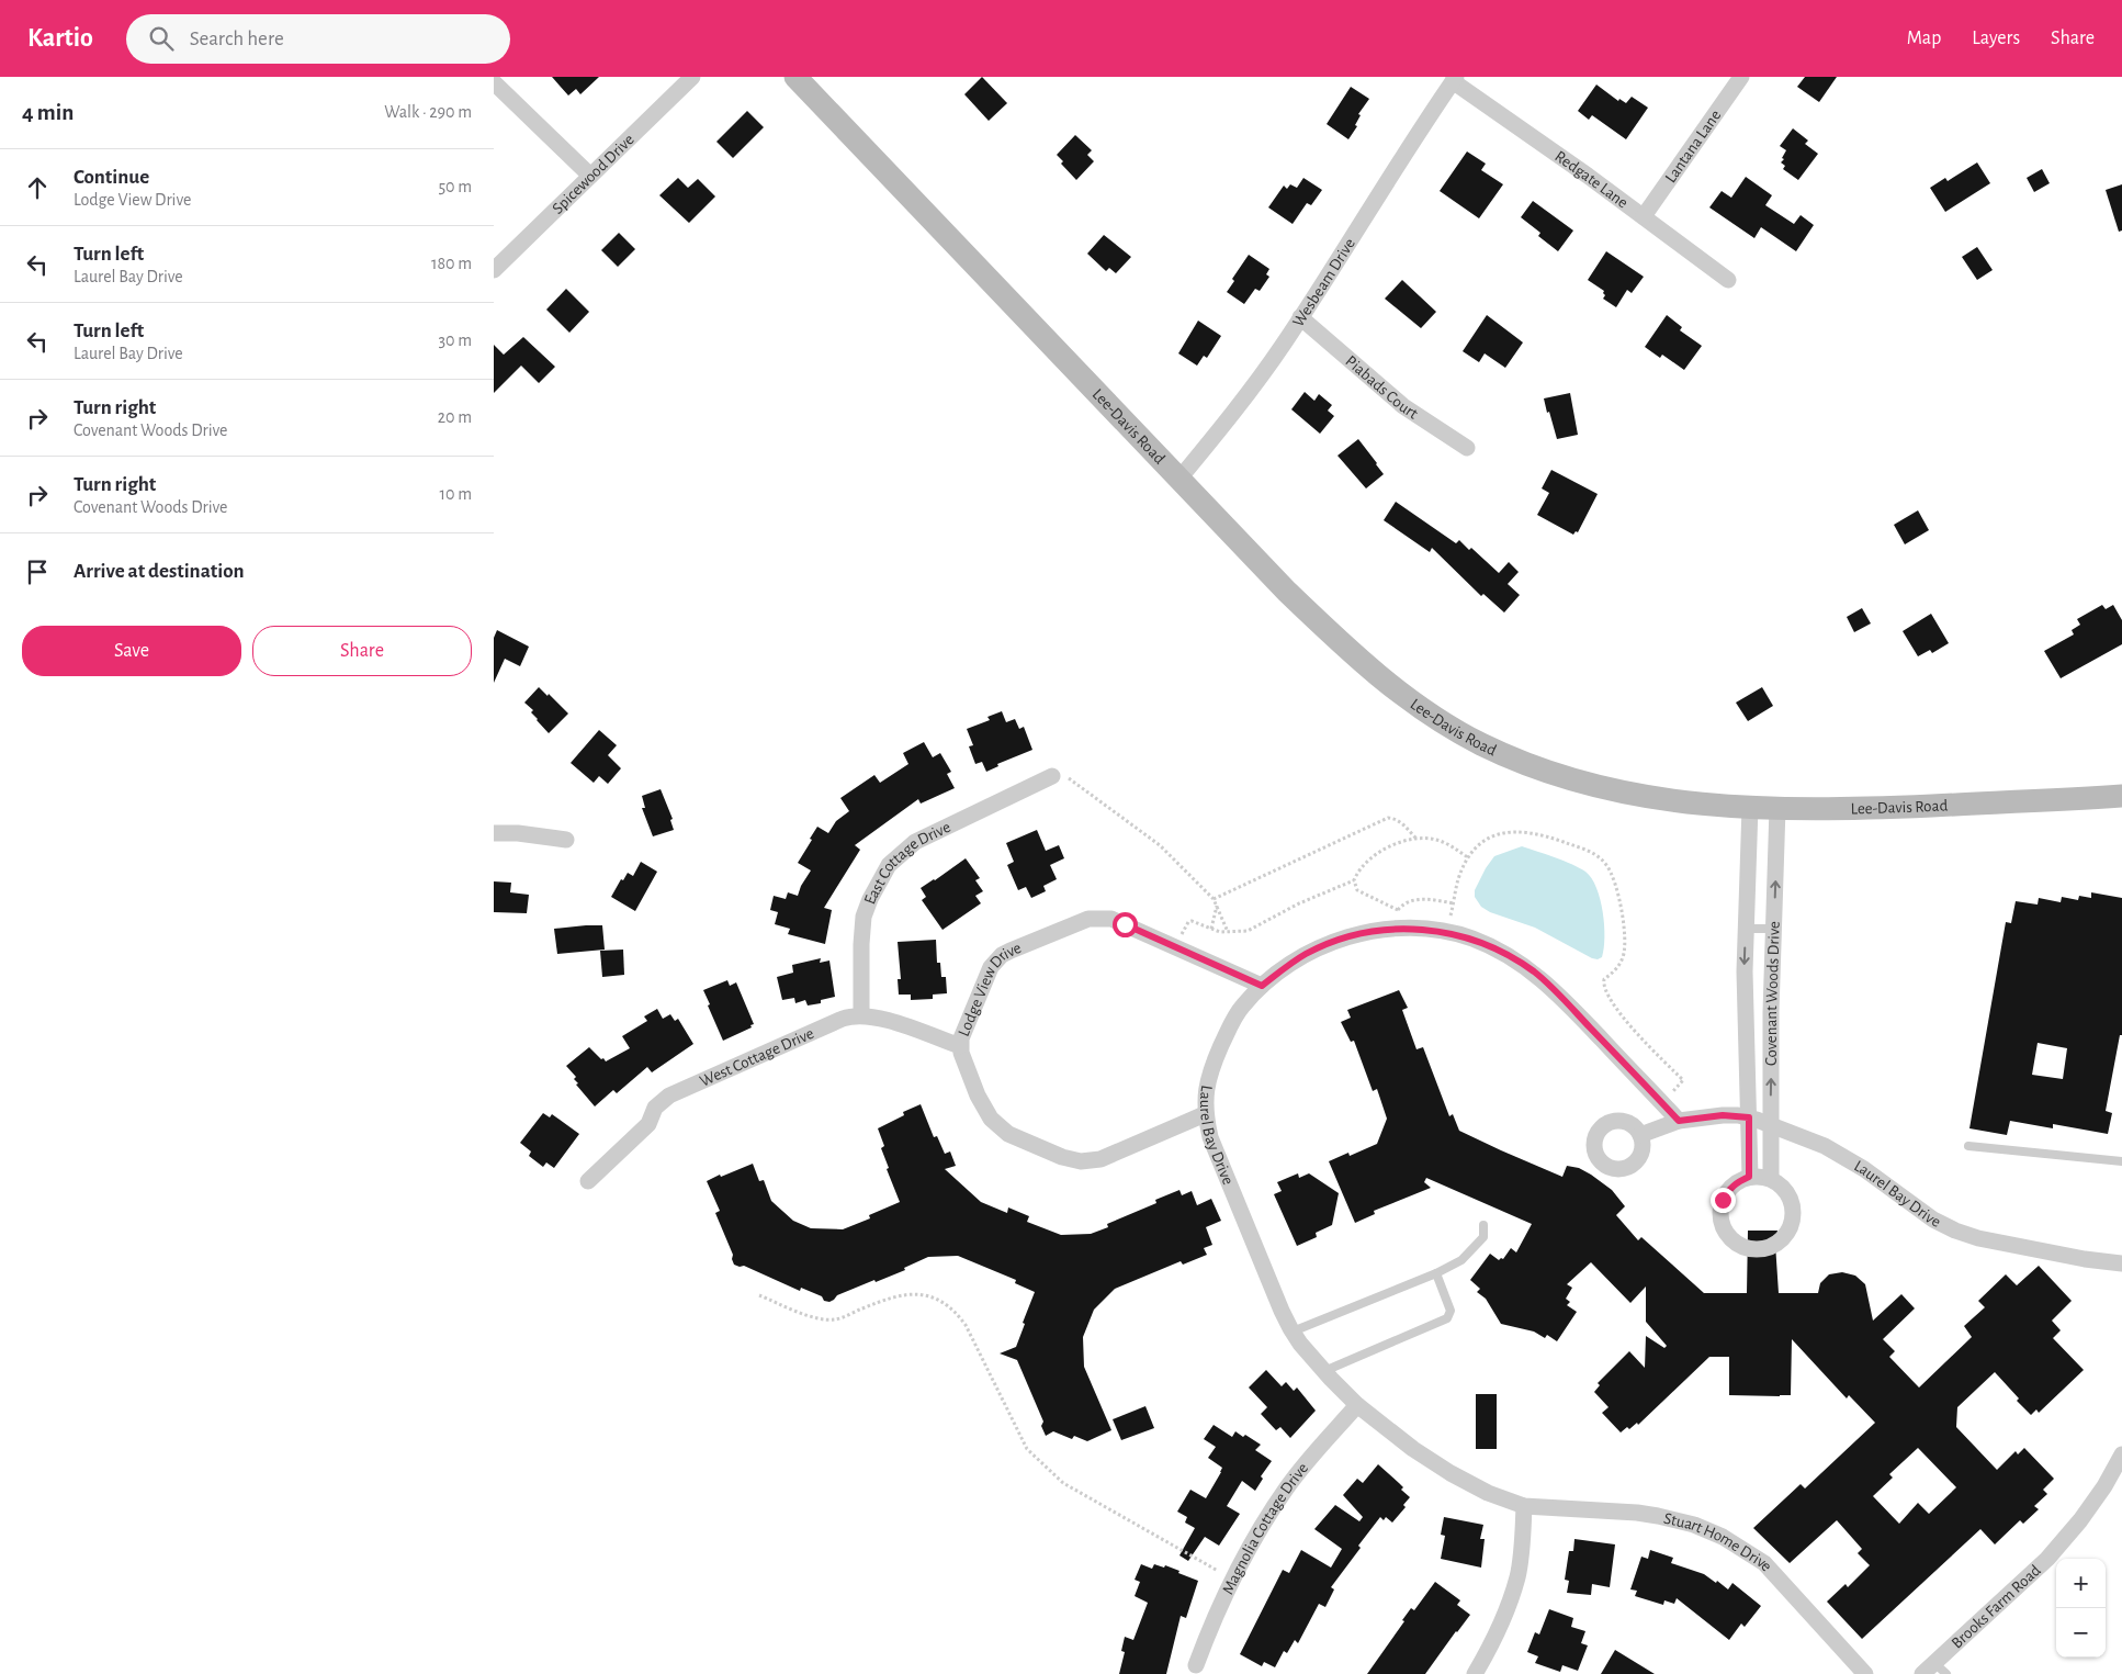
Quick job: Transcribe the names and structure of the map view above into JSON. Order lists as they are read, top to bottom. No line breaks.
{"streets":{"main road":["Lee-Davis Road"],"street":["Lantana Lane","Spicewood Drive","Redgate Lane","Wesbeam Drive","Piabads Court","East Cottage Drive","Lodge View Drive","Covenant Woods Drive","West Cottage Drive","Laurel Bay Drive","Magnolia Cottage Drive","Stuart Home Drive","Brooks Farm Road"]},"crossings":[["Lantana Lane","Redgate Lane"],["Redgate Lane","Wesbeam Drive"],["Wesbeam Drive","Piabads Court"],["Wesbeam Drive","Lee-Davis Road"],["Lee-Davis Road","Covenant Woods Drive"],["East Cottage Drive","West Cottage Drive"],["Lodge View Drive","West Cottage Drive"],["Lodge View Drive","Laurel Bay Drive"],["Covenant Woods Drive","Laurel Bay Drive"],["Laurel Bay Drive","Magnolia Cottage Drive"],["Laurel Bay Drive","Stuart Home Drive"]],"page":{"header":"Kartio","search":"Search here","nav":["Map","Layers","Share"],"heading":["4 min","Walk · 290 m"],"list":[["Continue","Lodge View Drive","50 m"],["Turn left","Laurel Bay Drive","180 m"],["Turn left","Laurel Bay Drive","30 m"],["Turn right","Covenant Woods Drive","20 m"],["Turn right","Covenant Woods Drive","10 m"],"Arrive at destination"],"buttons":["Save","Share"],"map_buttons":["+","−"]}}
